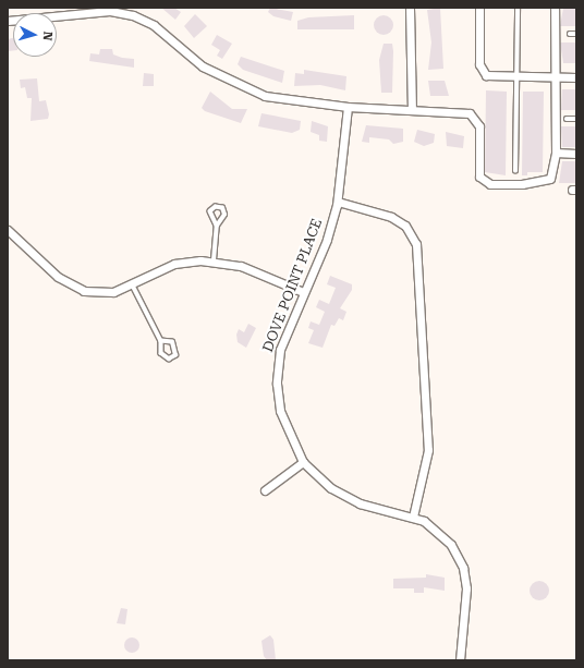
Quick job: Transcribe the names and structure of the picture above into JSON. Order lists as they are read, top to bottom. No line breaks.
{"streets":{"street":["DOVE POINT PLACE"]},"north":"right"}
